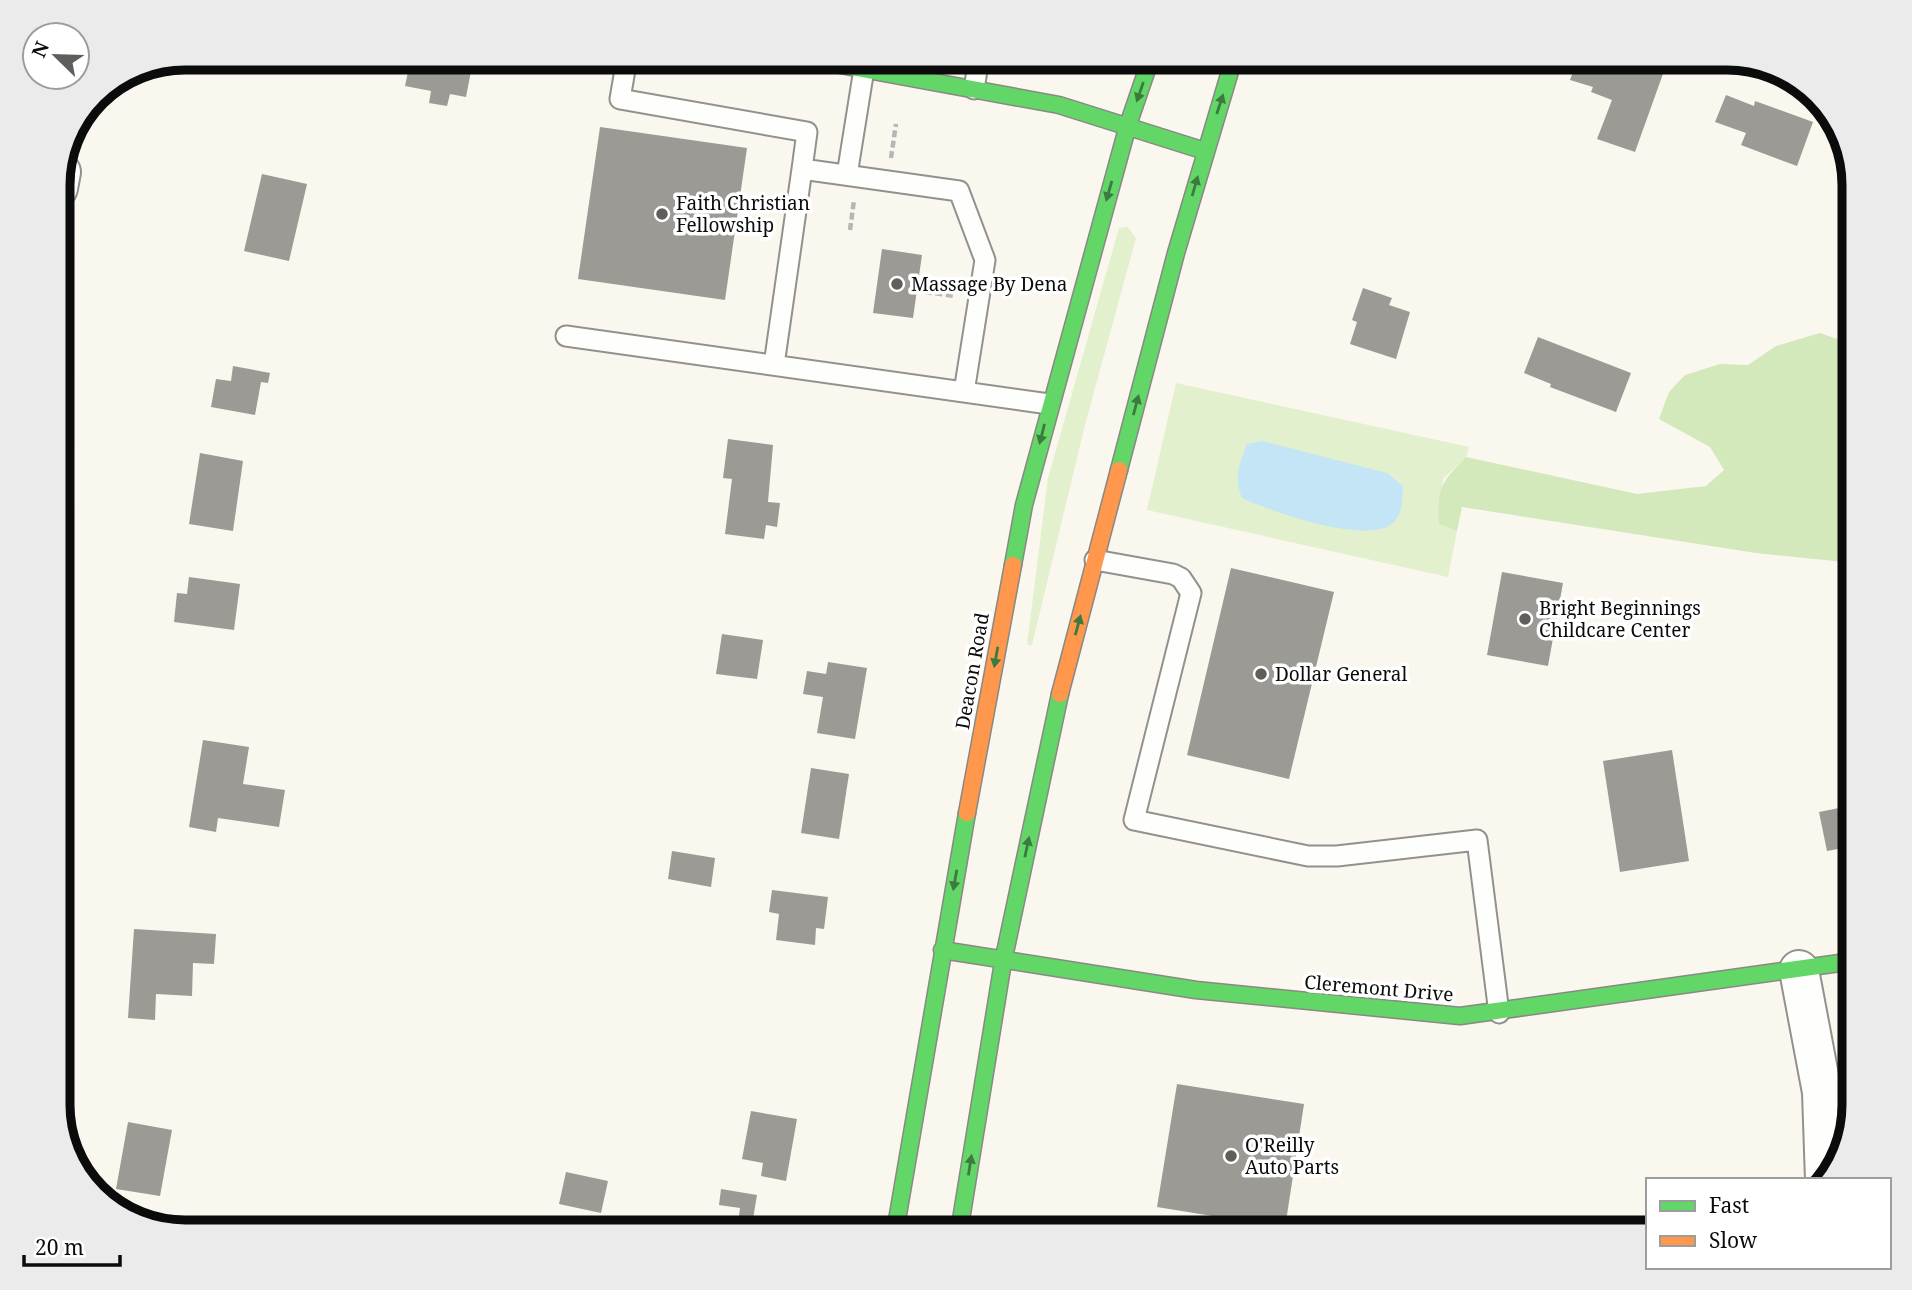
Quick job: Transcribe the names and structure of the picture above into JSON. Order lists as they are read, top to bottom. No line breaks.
{"streets":{"main road":["Deacon Road","Cleremont Drive"]},"crossings":[["Deacon Road","Cleremont Drive"]],"places":["Faith Christian Fellowship","Massage By Dena","Bright Beginnings Childcare Center","Dollar General","O'Reilly Auto Parts"],"legend":["Fast","Slow"],"scale_bar":"20 m","north":"top left"}
